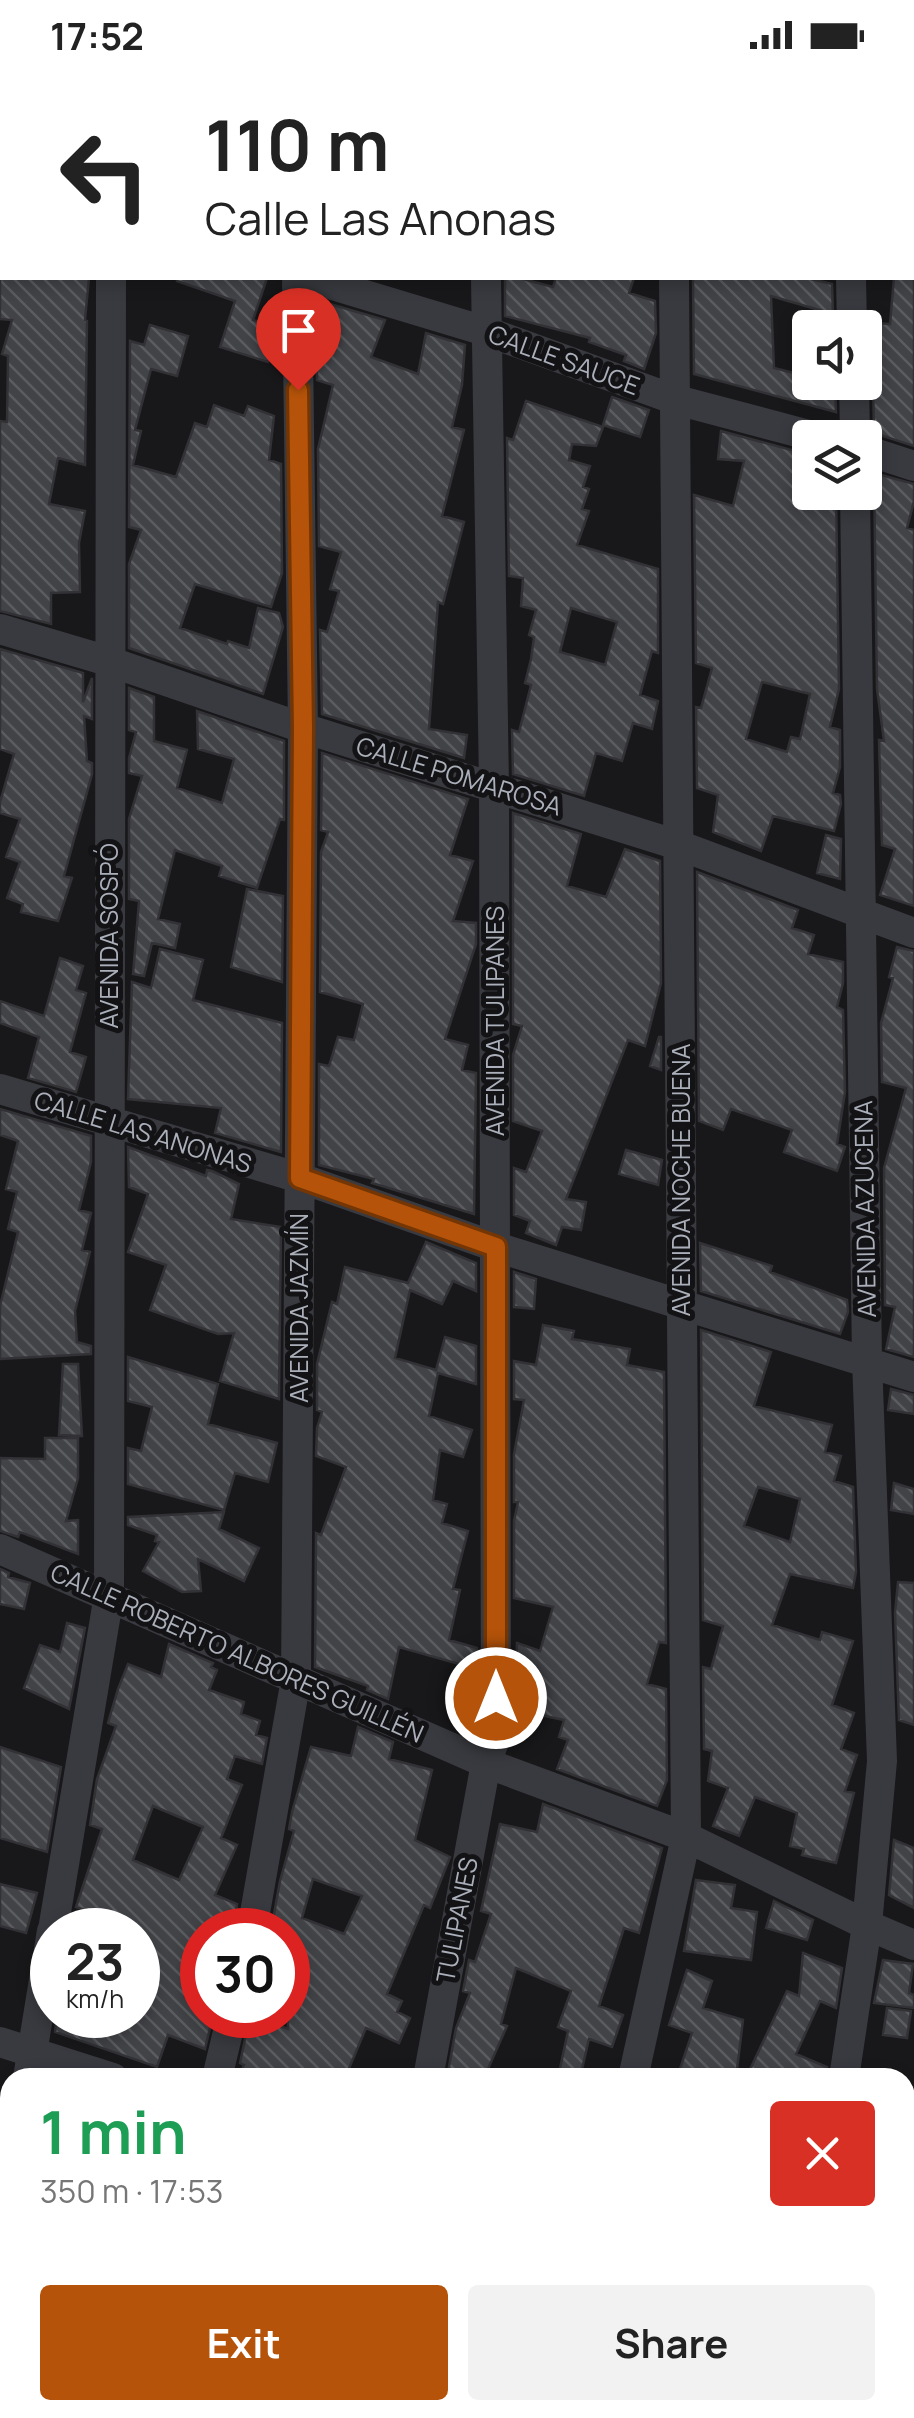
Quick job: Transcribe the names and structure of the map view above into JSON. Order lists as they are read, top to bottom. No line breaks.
{"streets":{"street":["CALLE SAUCE","CALLE POMAROSA","AVENIDA SOSPÓ","AVENIDA TULIPANES","CALLE LAS ANONAS","AVENIDA NOCHE BUENA","AVENIDA AZUCENA","AVENIDA JAZMÍN","CALLE ROBERTO ALBORES GUILLÉN","TULIPANES"]},"crossings":[["CALLE SAUCE","AVENIDA TULIPANES"],["CALLE SAUCE","AVENIDA NOCHE BUENA"],["CALLE POMAROSA","AVENIDA SOSPÓ"],["CALLE POMAROSA","AVENIDA TULIPANES"],["CALLE POMAROSA","AVENIDA NOCHE BUENA"],["CALLE POMAROSA","AVENIDA AZUCENA"],["CALLE POMAROSA","AVENIDA JAZMÍN"],["AVENIDA SOSPÓ","CALLE LAS ANONAS"],["AVENIDA SOSPÓ","CALLE ROBERTO ALBORES GUILLÉN"],["AVENIDA TULIPANES","CALLE LAS ANONAS"],["AVENIDA TULIPANES","CALLE ROBERTO ALBORES GUILLÉN"],["AVENIDA TULIPANES","TULIPANES"],["CALLE LAS ANONAS","AVENIDA NOCHE BUENA"],["CALLE LAS ANONAS","AVENIDA AZUCENA"],["CALLE LAS ANONAS","AVENIDA JAZMÍN"],["AVENIDA NOCHE BUENA","CALLE ROBERTO ALBORES GUILLÉN"],["AVENIDA AZUCENA","CALLE ROBERTO ALBORES GUILLÉN"],["AVENIDA JAZMÍN","CALLE ROBERTO ALBORES GUILLÉN"],["CALLE ROBERTO ALBORES GUILLÉN","TULIPANES"]],"page":{"status":"17:52","turn":["110 m","Calle Las Anonas"],"speed":"23 km/h","limit":"30","heading":["1 min","350 m · 17:53"],"buttons":["Exit","Share"]}}
